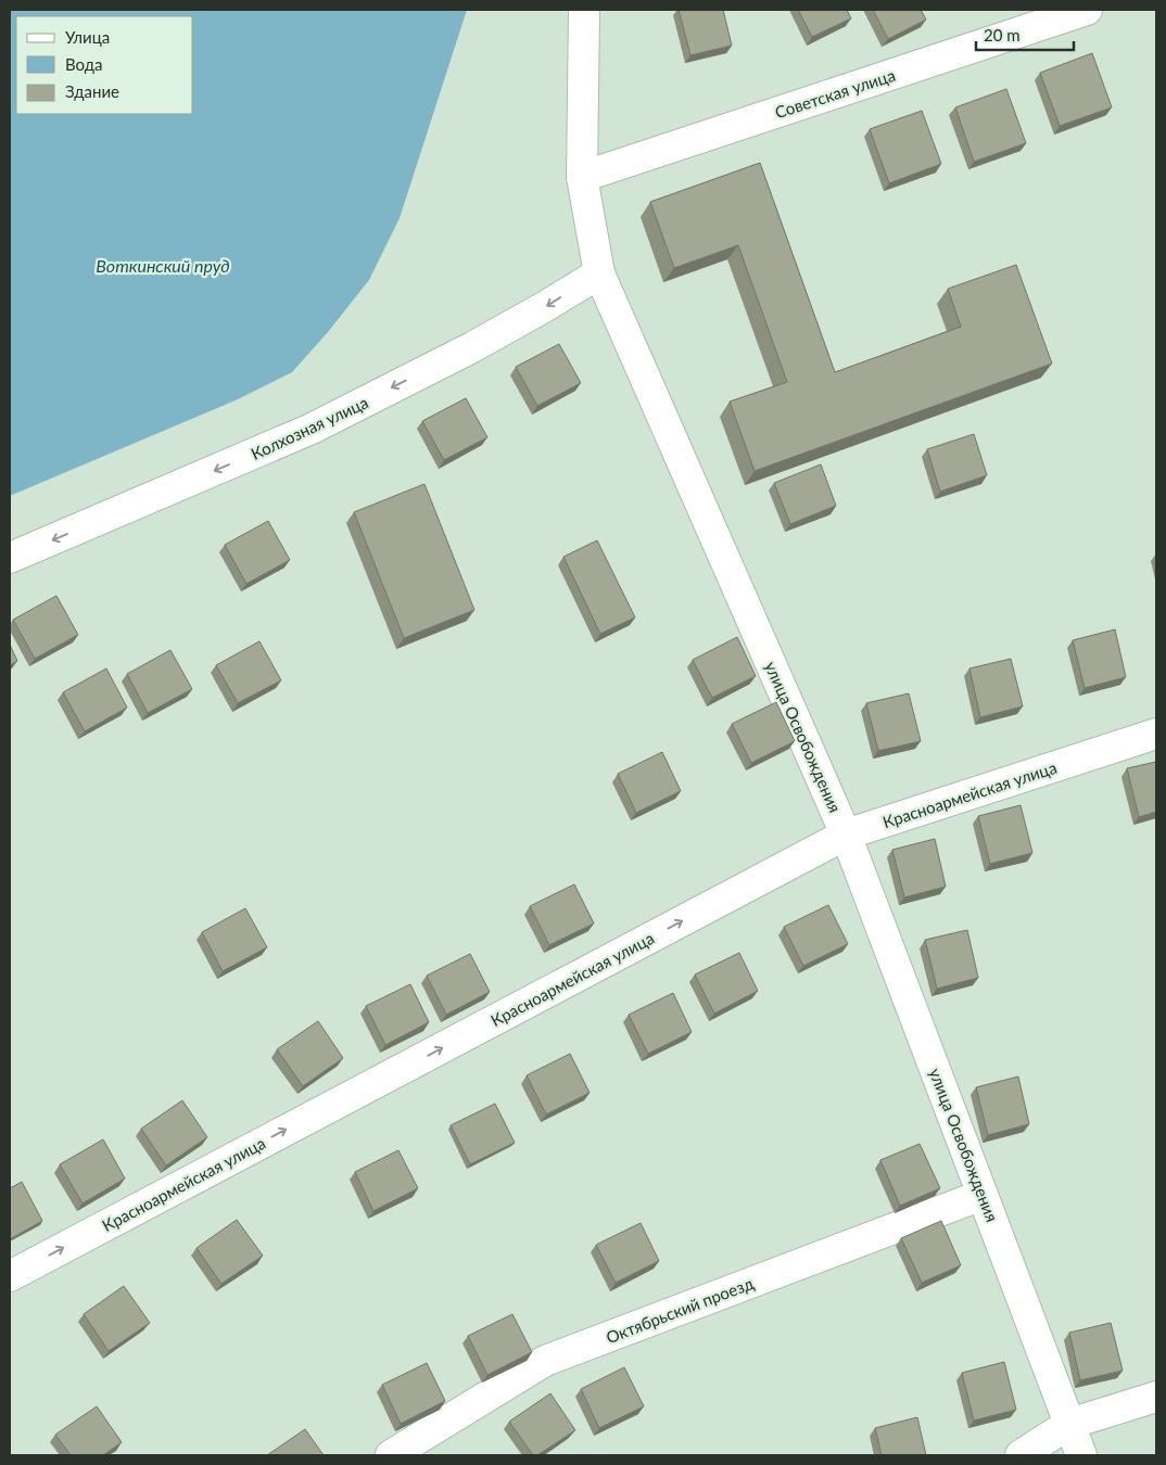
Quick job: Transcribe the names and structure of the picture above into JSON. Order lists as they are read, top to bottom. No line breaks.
{"streets":{"street":["Советская улица","Колхозная улица","улица Освобождения","Красноармейская улица","Октябрьский проезд"]},"crossings":[["Советская улица","улица Освобождения"],["Колхозная улица","улица Освобождения"],["улица Освобождения","Красноармейская улица"],["улица Освобождения","Октябрьский проезд"]],"one_way":["Колхозная улица","Красноармейская улица"],"water":["Воткинский пруд"],"legend":["Улица","Вода","Здание"],"scale_bar":"20 m"}
